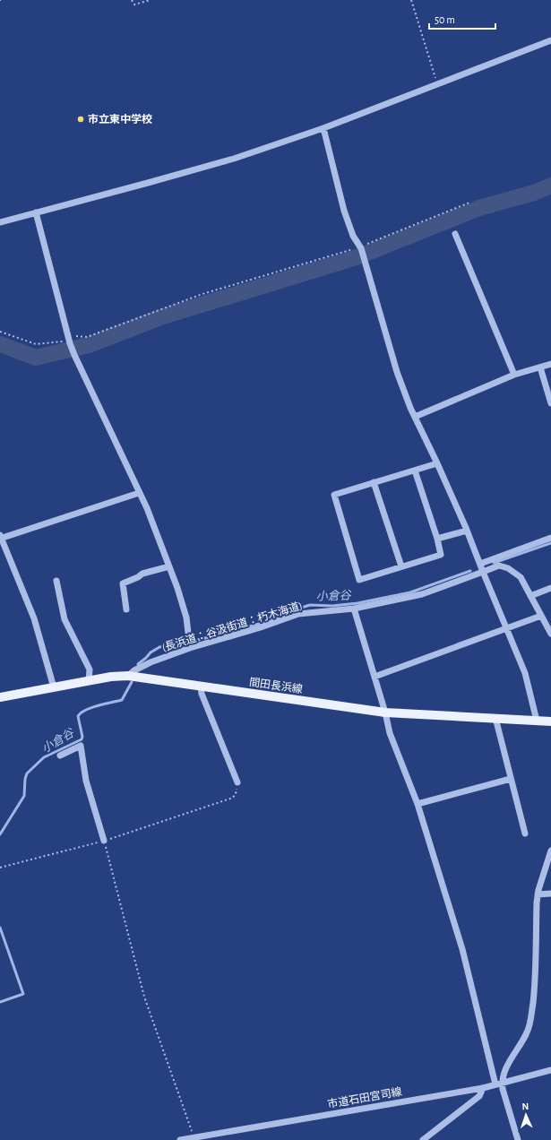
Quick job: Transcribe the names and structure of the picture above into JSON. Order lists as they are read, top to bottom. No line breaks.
{"streets":{"main road":["間田長浜線"],"street":["(長浜道：谷汲街道：朽木海道)","市道石田宮司線"]},"crossings":[["(長浜道：谷汲街道：朽木海道)","間田長浜線"]],"water":["小倉谷"],"places":["市立東中学校"],"scale_bar":"50 m","north":"top"}
